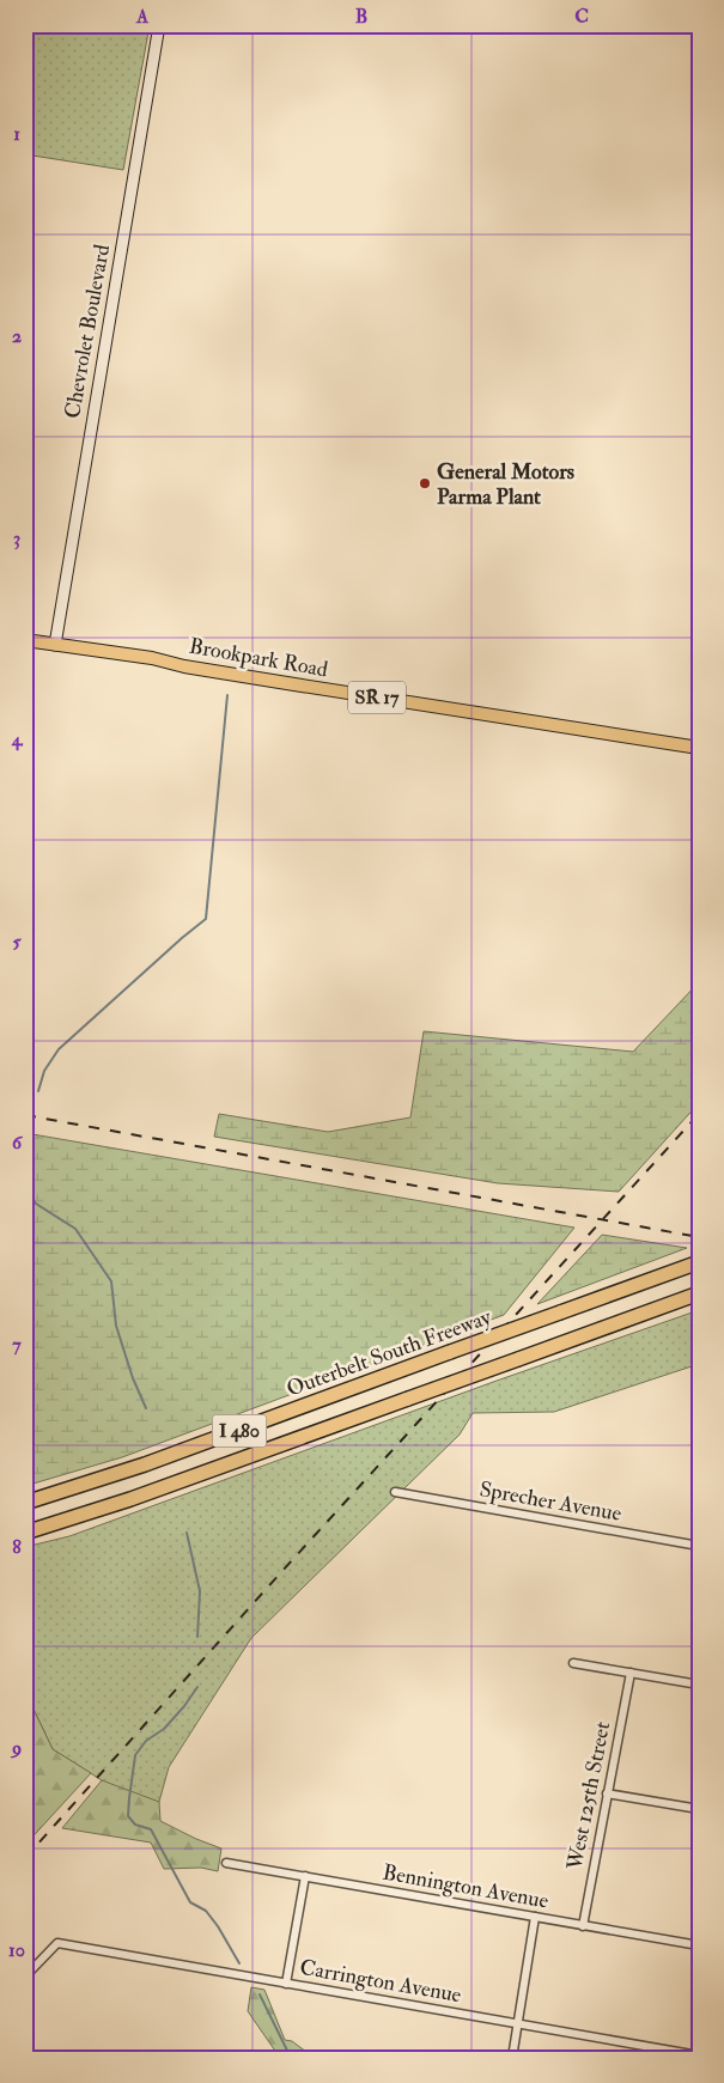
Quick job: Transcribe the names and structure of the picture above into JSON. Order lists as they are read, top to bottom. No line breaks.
{"streets":{"highway":["Outerbelt South Freeway","I 480"],"main road":["Chevrolet Boulevard","Brookpark Road","SR 17"],"street":["Sprecher Avenue","West 125th Street","Bennington Avenue","Carrington Avenue"]},"crossings":[["Chevrolet Boulevard","Brookpark Road"],["West 125th Street","Bennington Avenue"]],"places":["General Motors Parma Plant"],"grid":{"columns":["A","B","C"],"rows":["1","2","3","4","5","6","7","8","9","10"]}}
